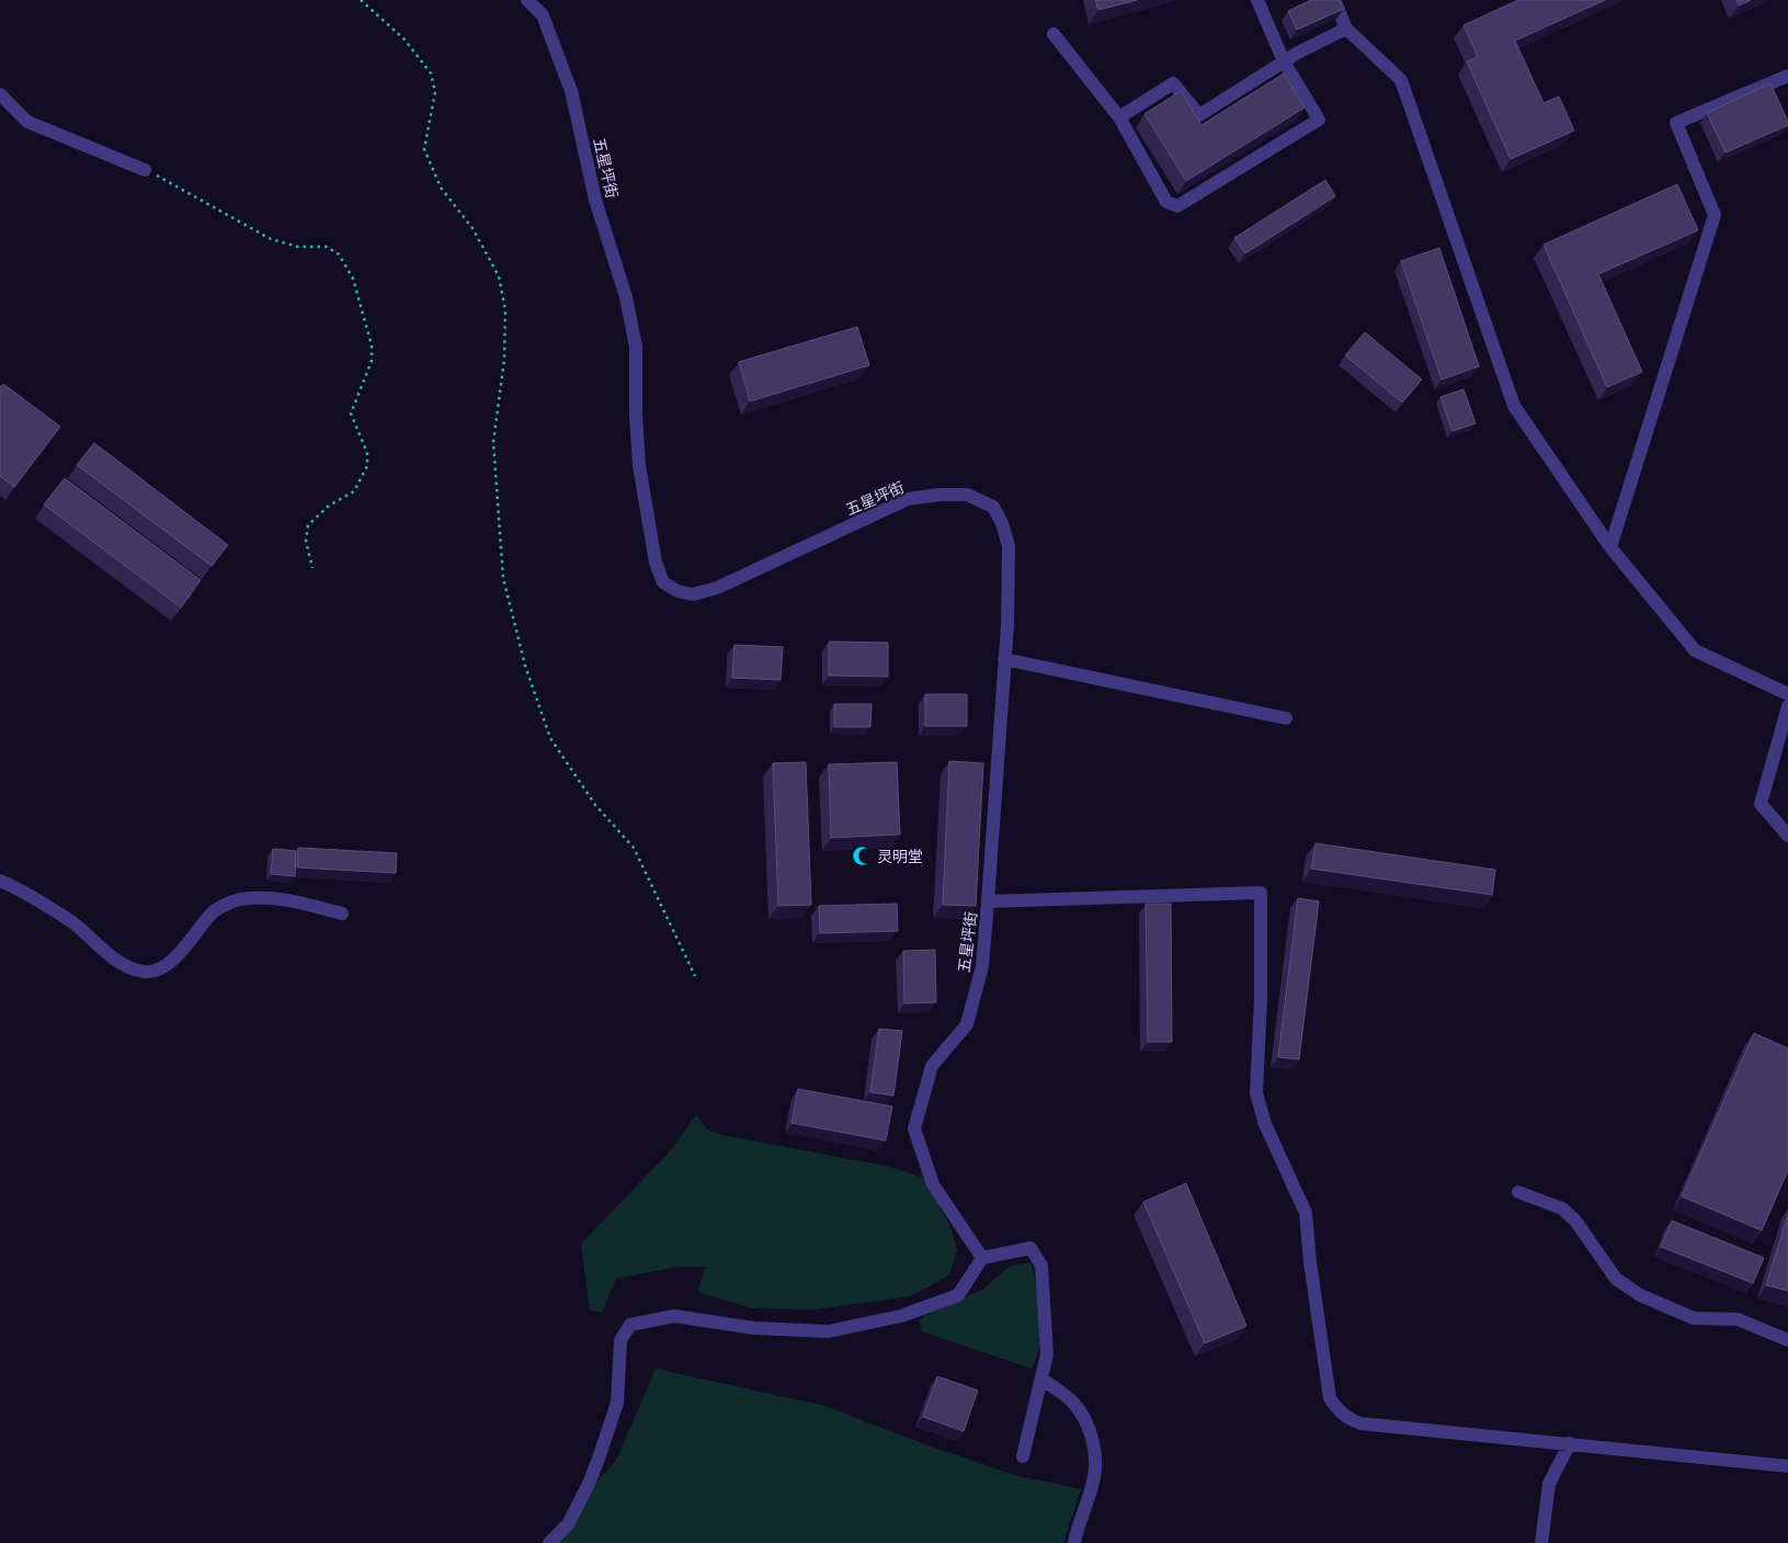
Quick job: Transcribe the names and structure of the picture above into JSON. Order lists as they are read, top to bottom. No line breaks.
{"streets":{"street":["五星坪街"]},"places":{"mosque":["灵明堂"]}}
